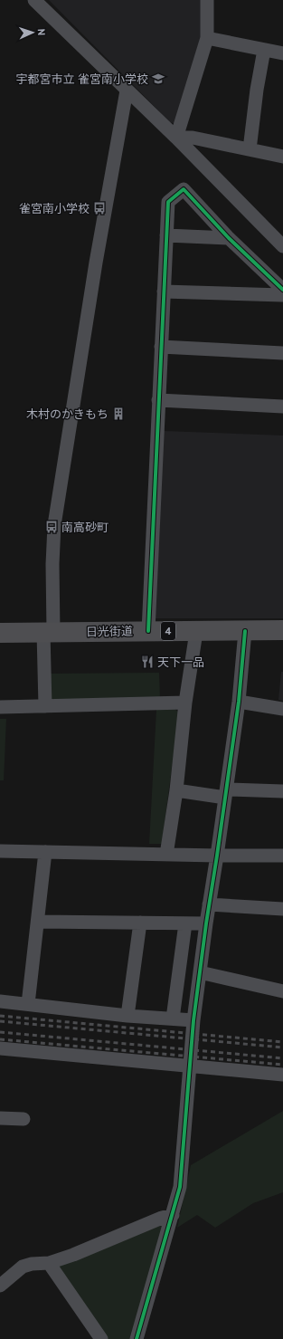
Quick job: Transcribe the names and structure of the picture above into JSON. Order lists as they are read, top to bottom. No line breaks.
{"streets":{"highway":["日光街道","4"]},"places":{"school or university":["宇都宮市立 雀宮南小学校"],"bus stop":["雀宮南小学校","南高砂町"],"building":["木村のかきもち"],"restaurant":["天下一品"]},"north":"right"}
